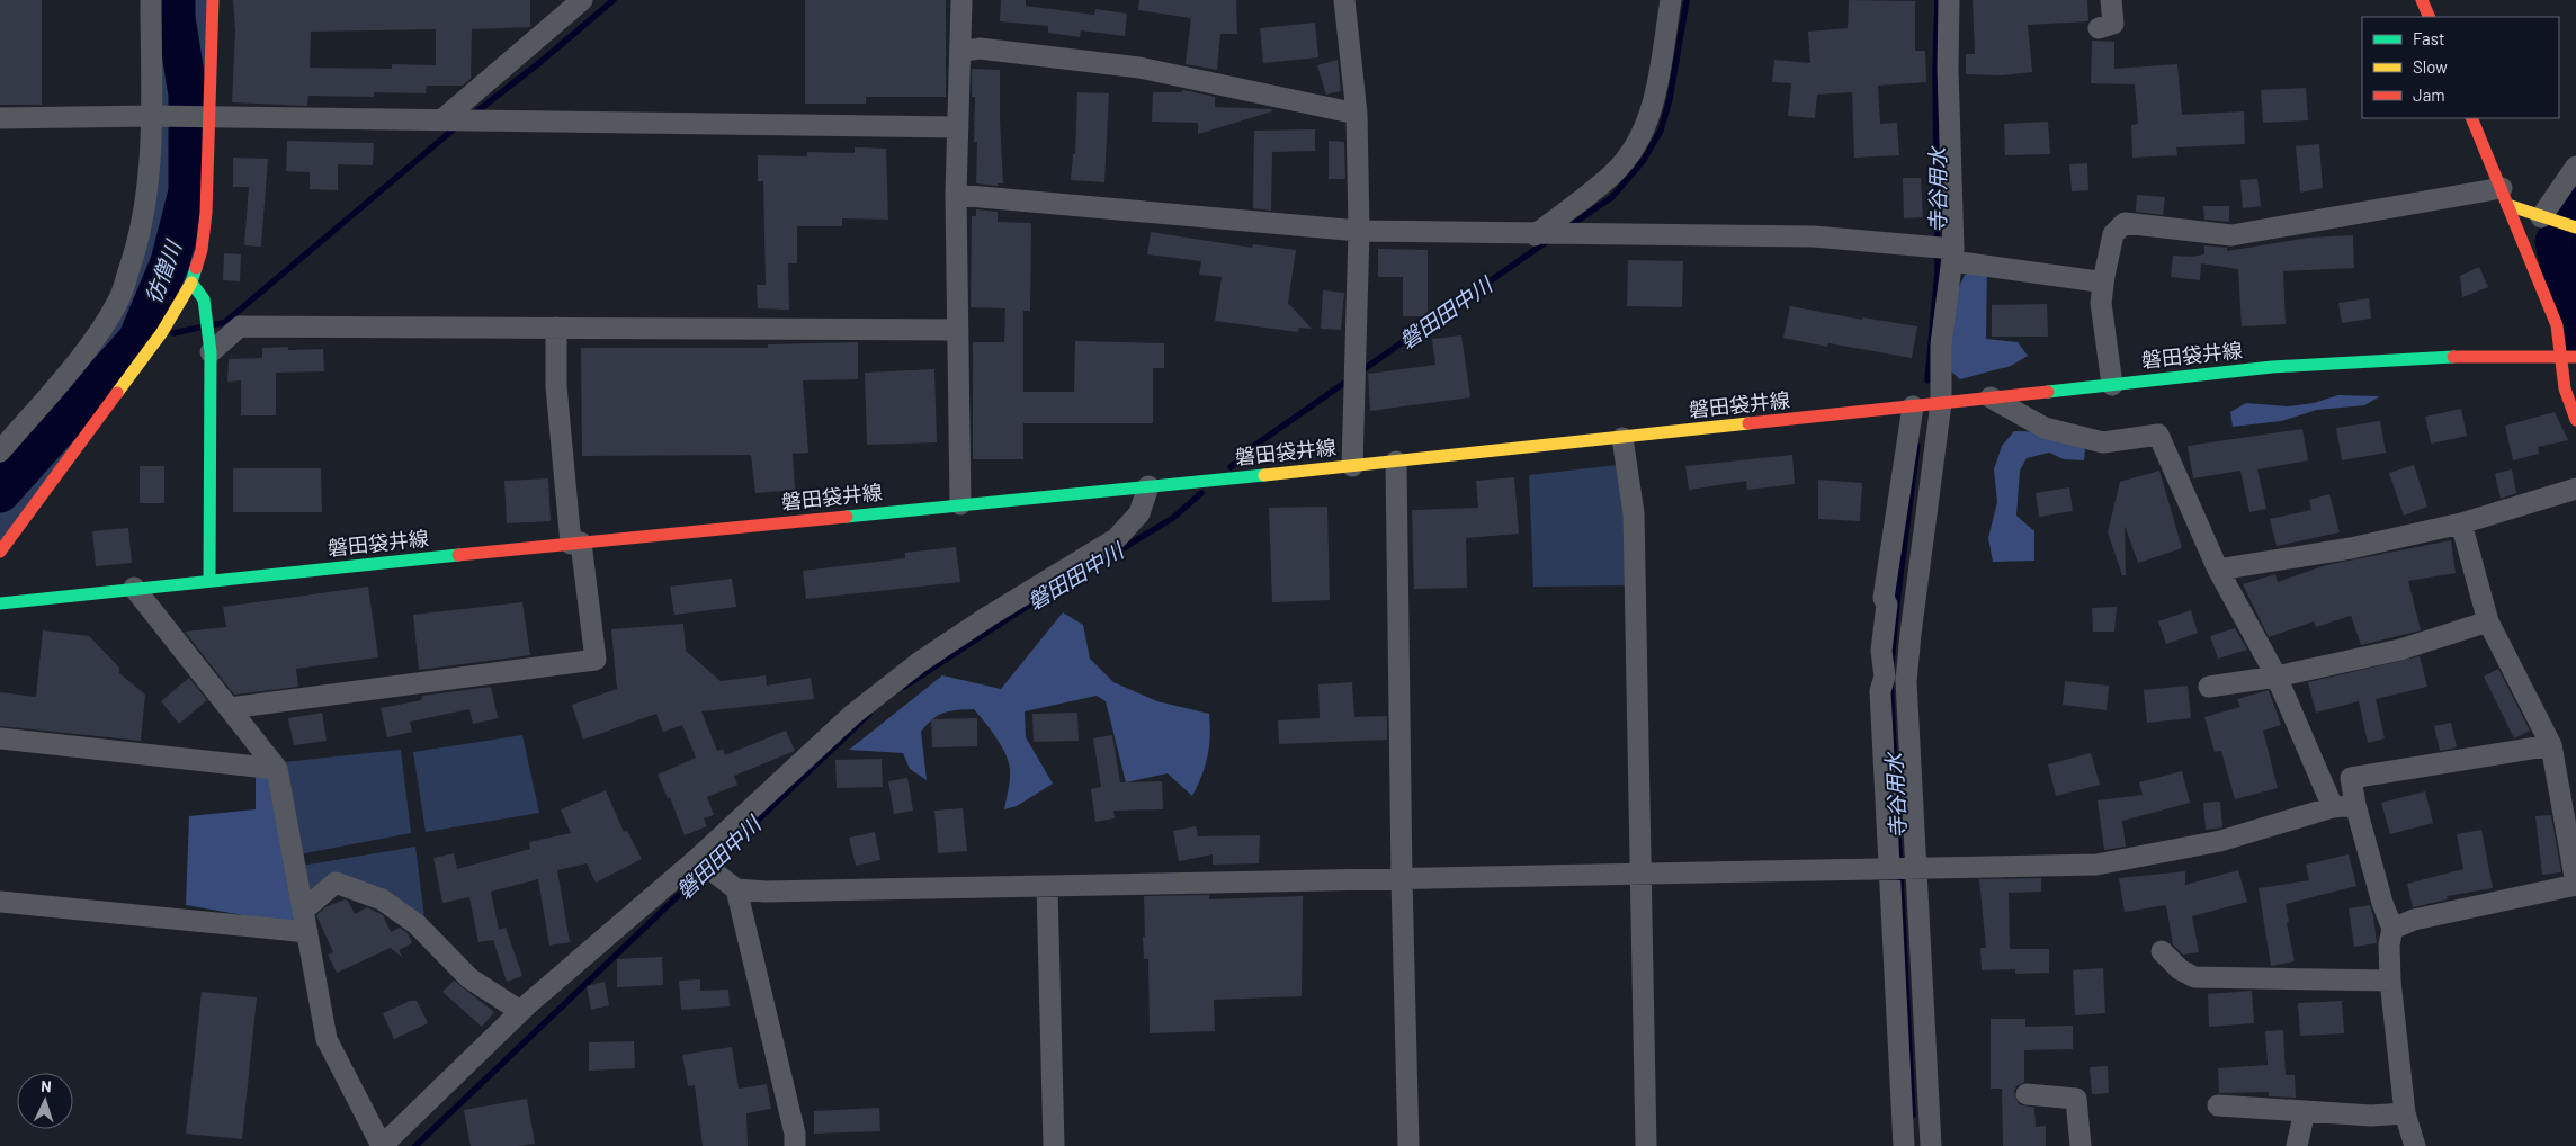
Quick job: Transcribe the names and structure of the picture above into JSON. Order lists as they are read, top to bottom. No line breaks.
{"streets":{"main road":["磐田袋井線"]},"water":["寺谷用水","彷僧川","磐田田中川"],"legend":["Fast","Slow","Jam"],"north":"top"}
